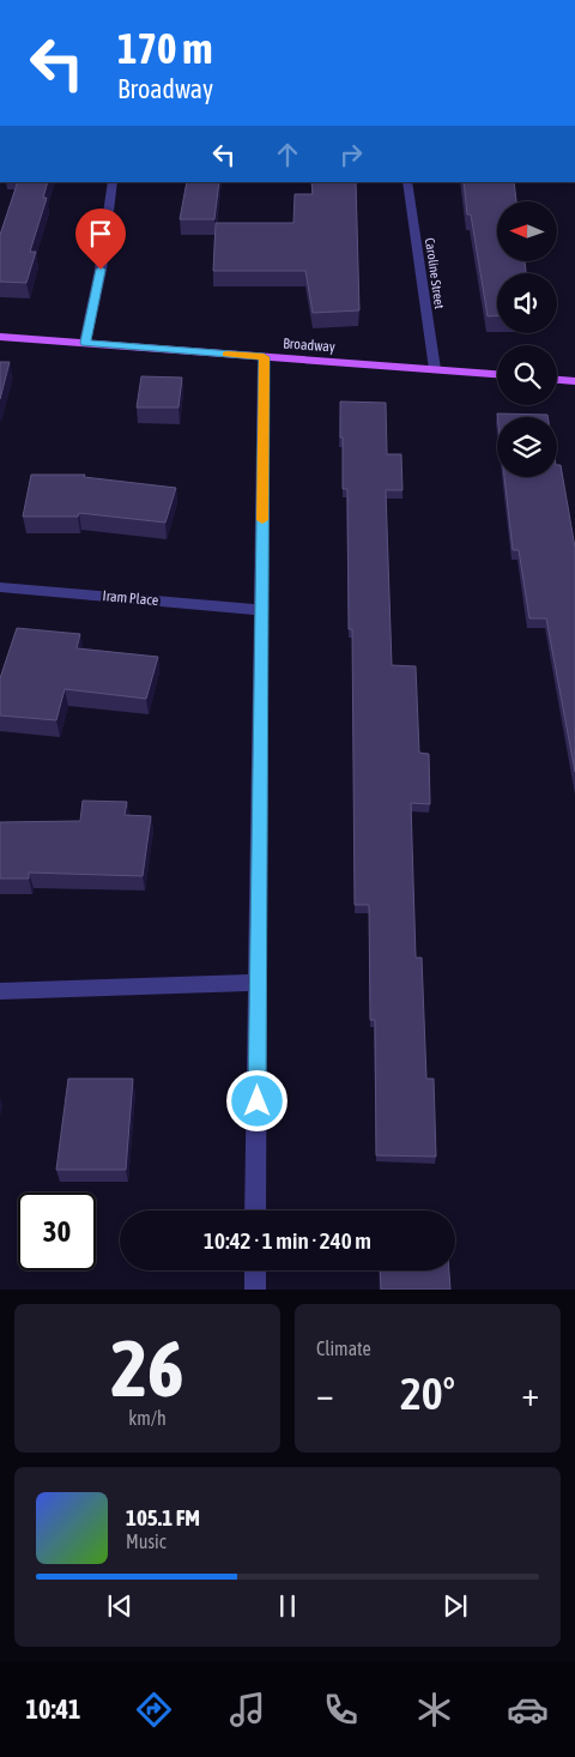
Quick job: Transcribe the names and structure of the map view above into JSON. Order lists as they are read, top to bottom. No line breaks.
{"streets":{"main road":["Broadway"],"street":["Caroline Street","Iram Place"]},"crossings":[["Caroline Street","Broadway"]],"north":"left","page":{"turn":["170 m","Broadway"],"limit":"30","trip":"10:42 · 1 min · 240 m","tile":[["26","km/h"],"Climate"],"heat":["−","20°","+"],"song":["105.1 FM","Music"],"tabs":"10:41"}}
